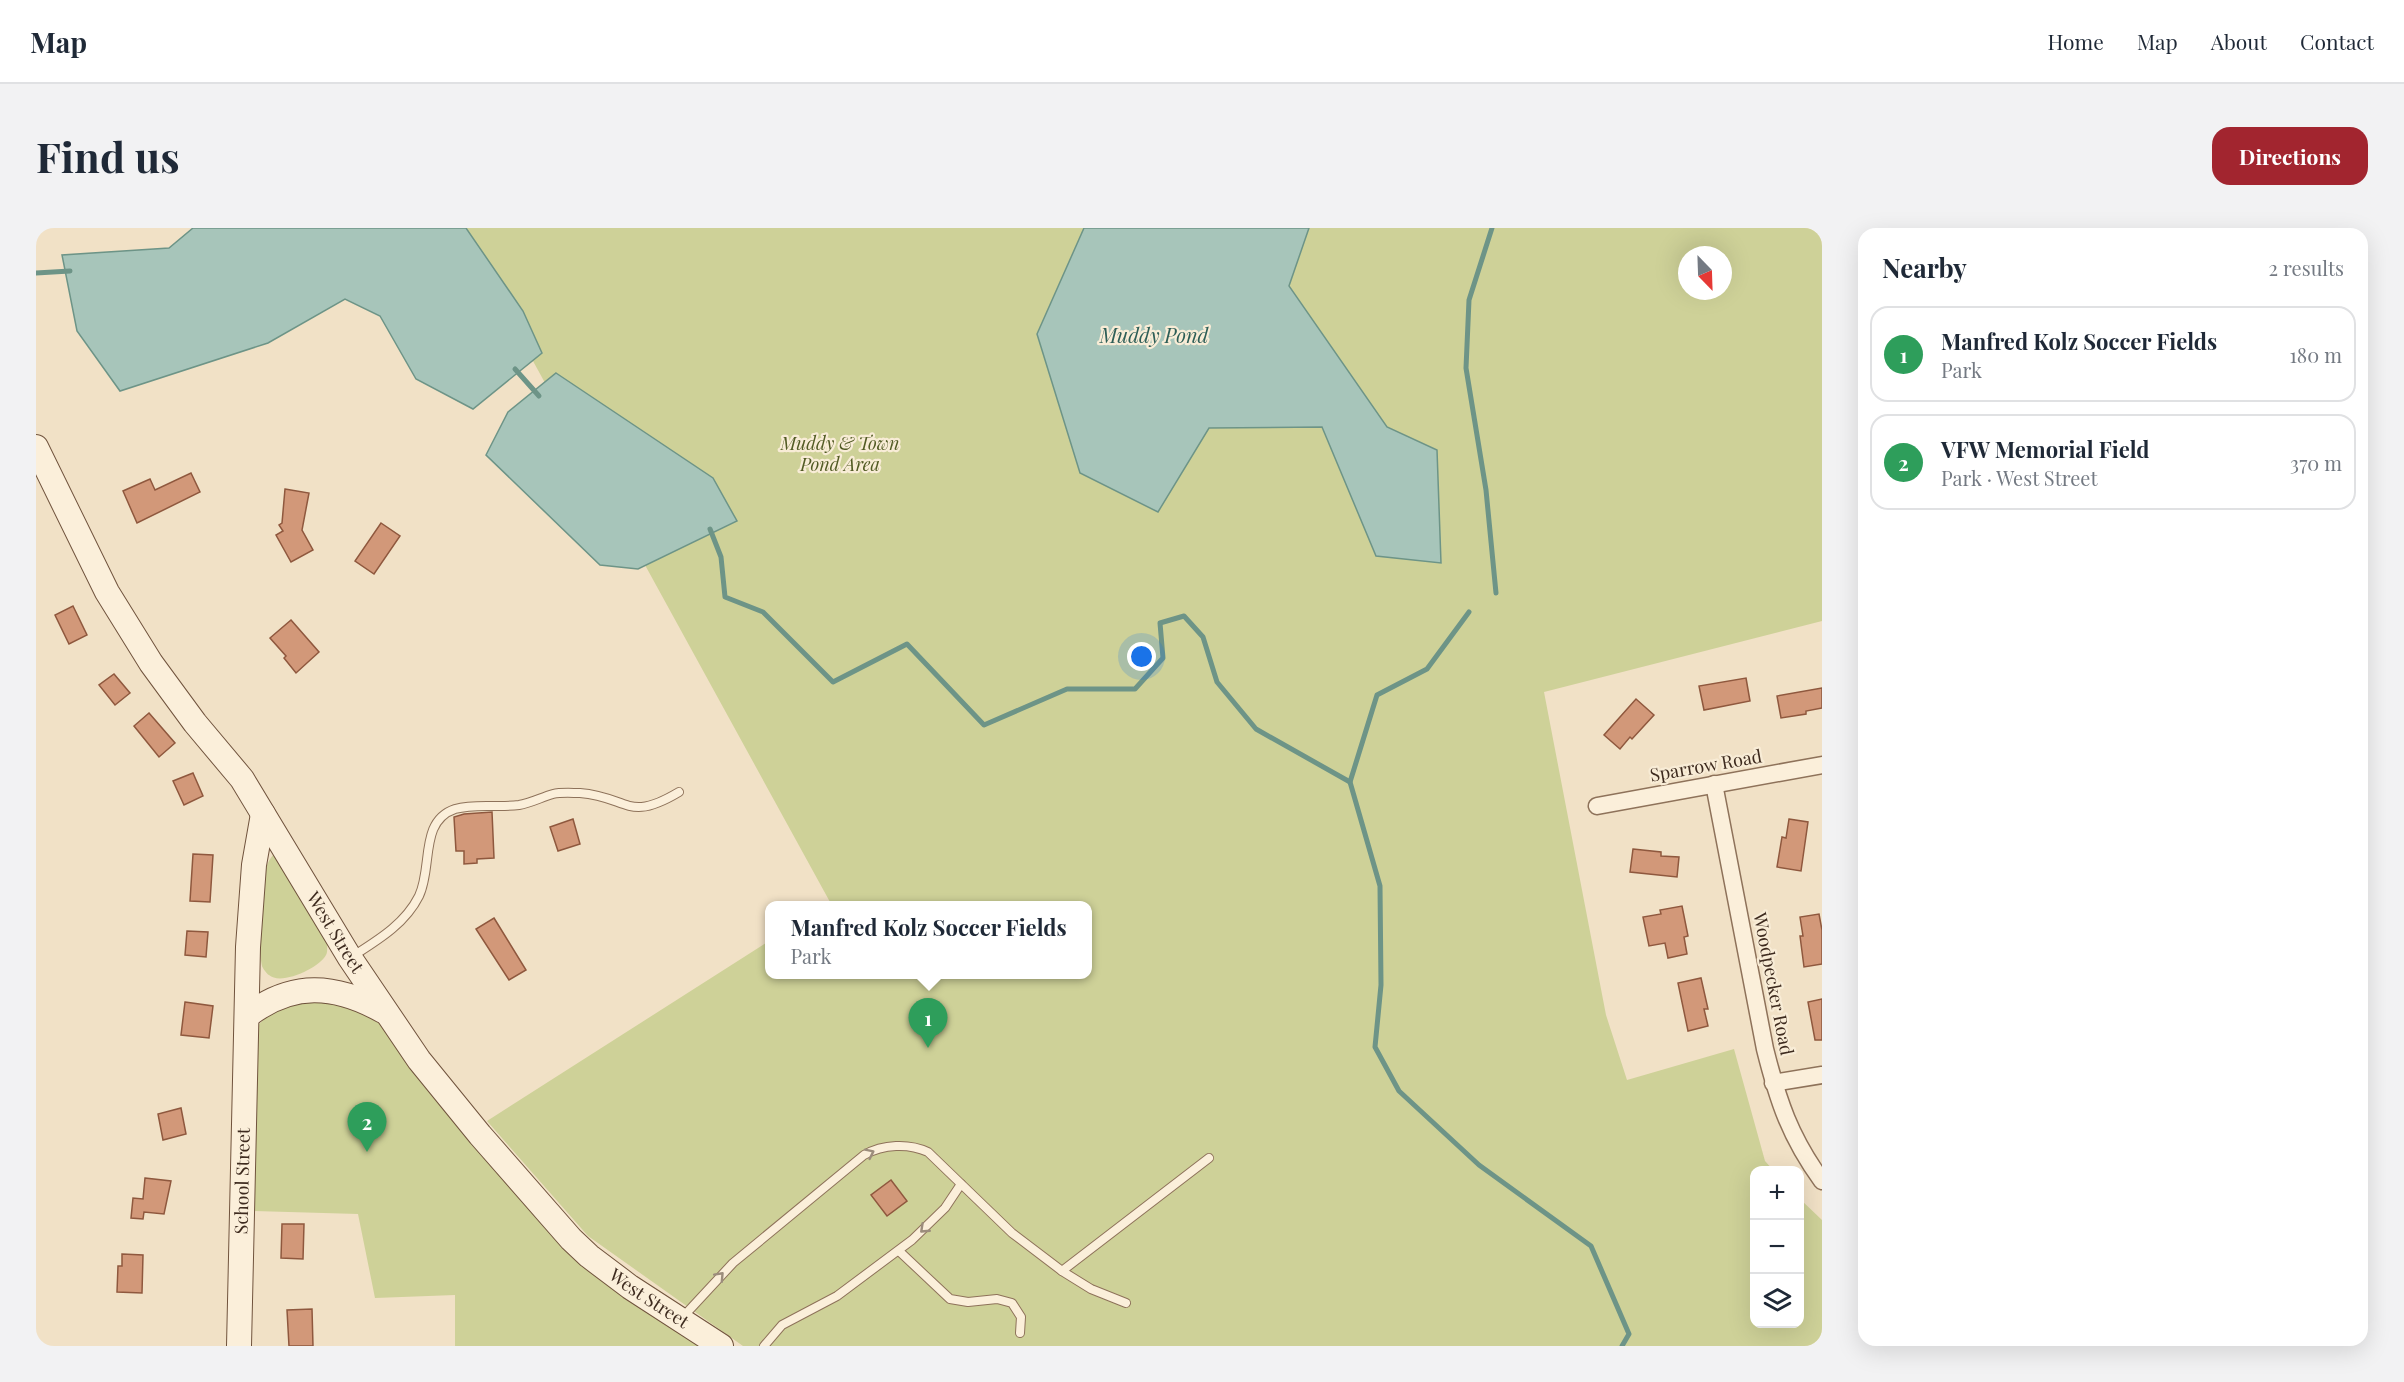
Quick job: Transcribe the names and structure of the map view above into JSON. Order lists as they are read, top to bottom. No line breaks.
{"streets":{"street":["Sparrow Road","West Street","Woodpecker Road","School Street"]},"crossings":[["Sparrow Road","Woodpecker Road"],["West Street","School Street"]],"water":["Muddy Pond"],"parks":["Muddy & Town Pond Area"],"north":"bottom right","page":{"header":"Map","nav":["Home","Map","About","Contact"],"buttons":"Directions","title":"Find us","heading":["Nearby","2 results"],"list":[{"mark":"1","name":"Manfred Kolz Soccer Fields","note":"Park","value":"180 m"},{"mark":"2","name":"VFW Memorial Field","note":"Park · West Street","value":"370 m"}],"popup":["Manfred Kolz Soccer Fields","Park"],"pins":["1","2"],"map_buttons":["+","−"]}}
